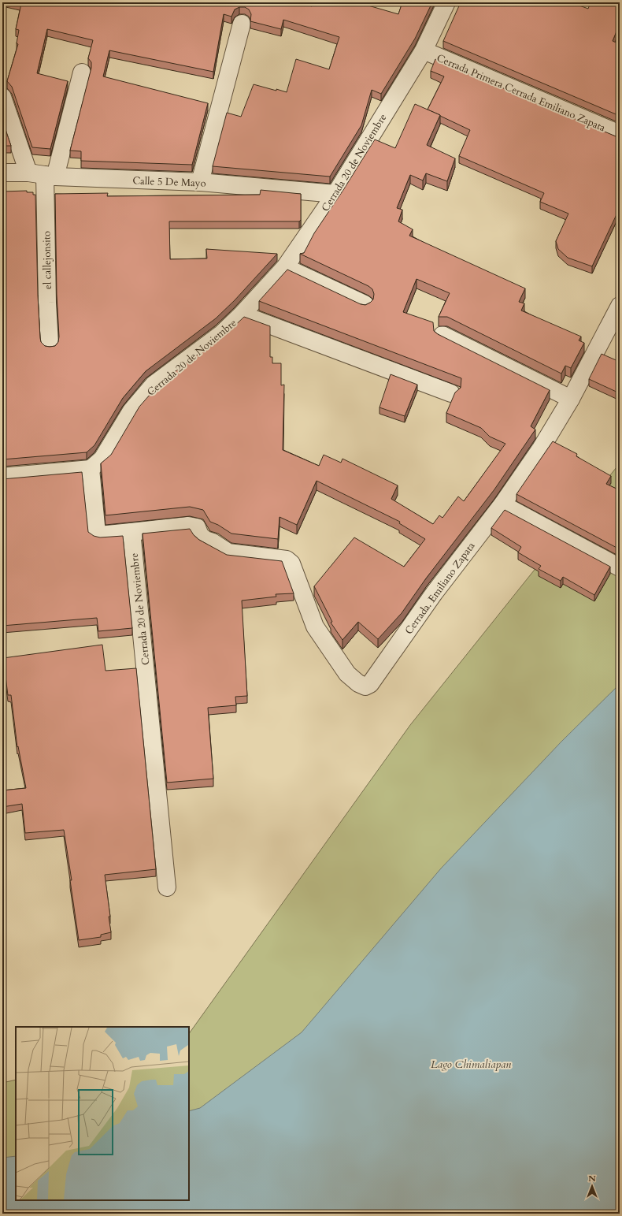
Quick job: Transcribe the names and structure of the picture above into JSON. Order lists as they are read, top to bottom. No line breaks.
{"streets":{"street":["Cerrada Primera Cerrada Emiliano Zapata","Cerrada 20 de Noviembre","Calle 5 De Mayo","el callejonsito","Cerrada. Emiliano Zapata"]},"crossings":[["Cerrada Primera Cerrada Emiliano Zapata","Cerrada 20 de Noviembre"],["Cerrada 20 de Noviembre","Calle 5 De Mayo"],["Cerrada 20 de Noviembre","Cerrada. Emiliano Zapata"],["Calle 5 De Mayo","el callejonsito"]],"water":["Lago Chimaliapan"],"north":"top"}
